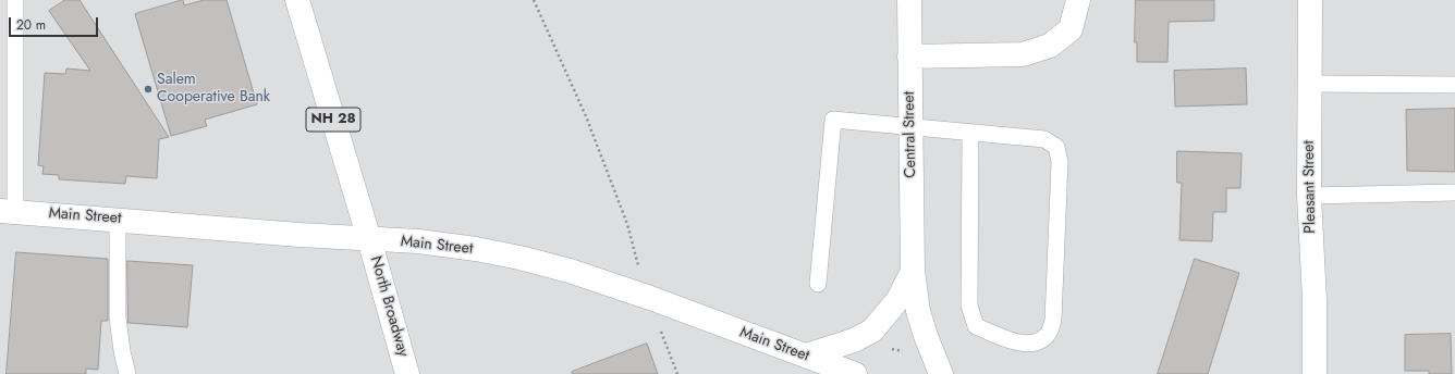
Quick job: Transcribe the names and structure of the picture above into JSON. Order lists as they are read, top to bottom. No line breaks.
{"streets":{"main road":["NH 28","Central Street","Pleasant Street","Main Street","North Broadway"]},"crossings":[["NH 28","Main Street"],["NH 28","North Broadway"],["Central Street","Main Street"],["Main Street","North Broadway"]],"places":["Salem Cooperative Bank"],"scale_bar":"20 m"}
